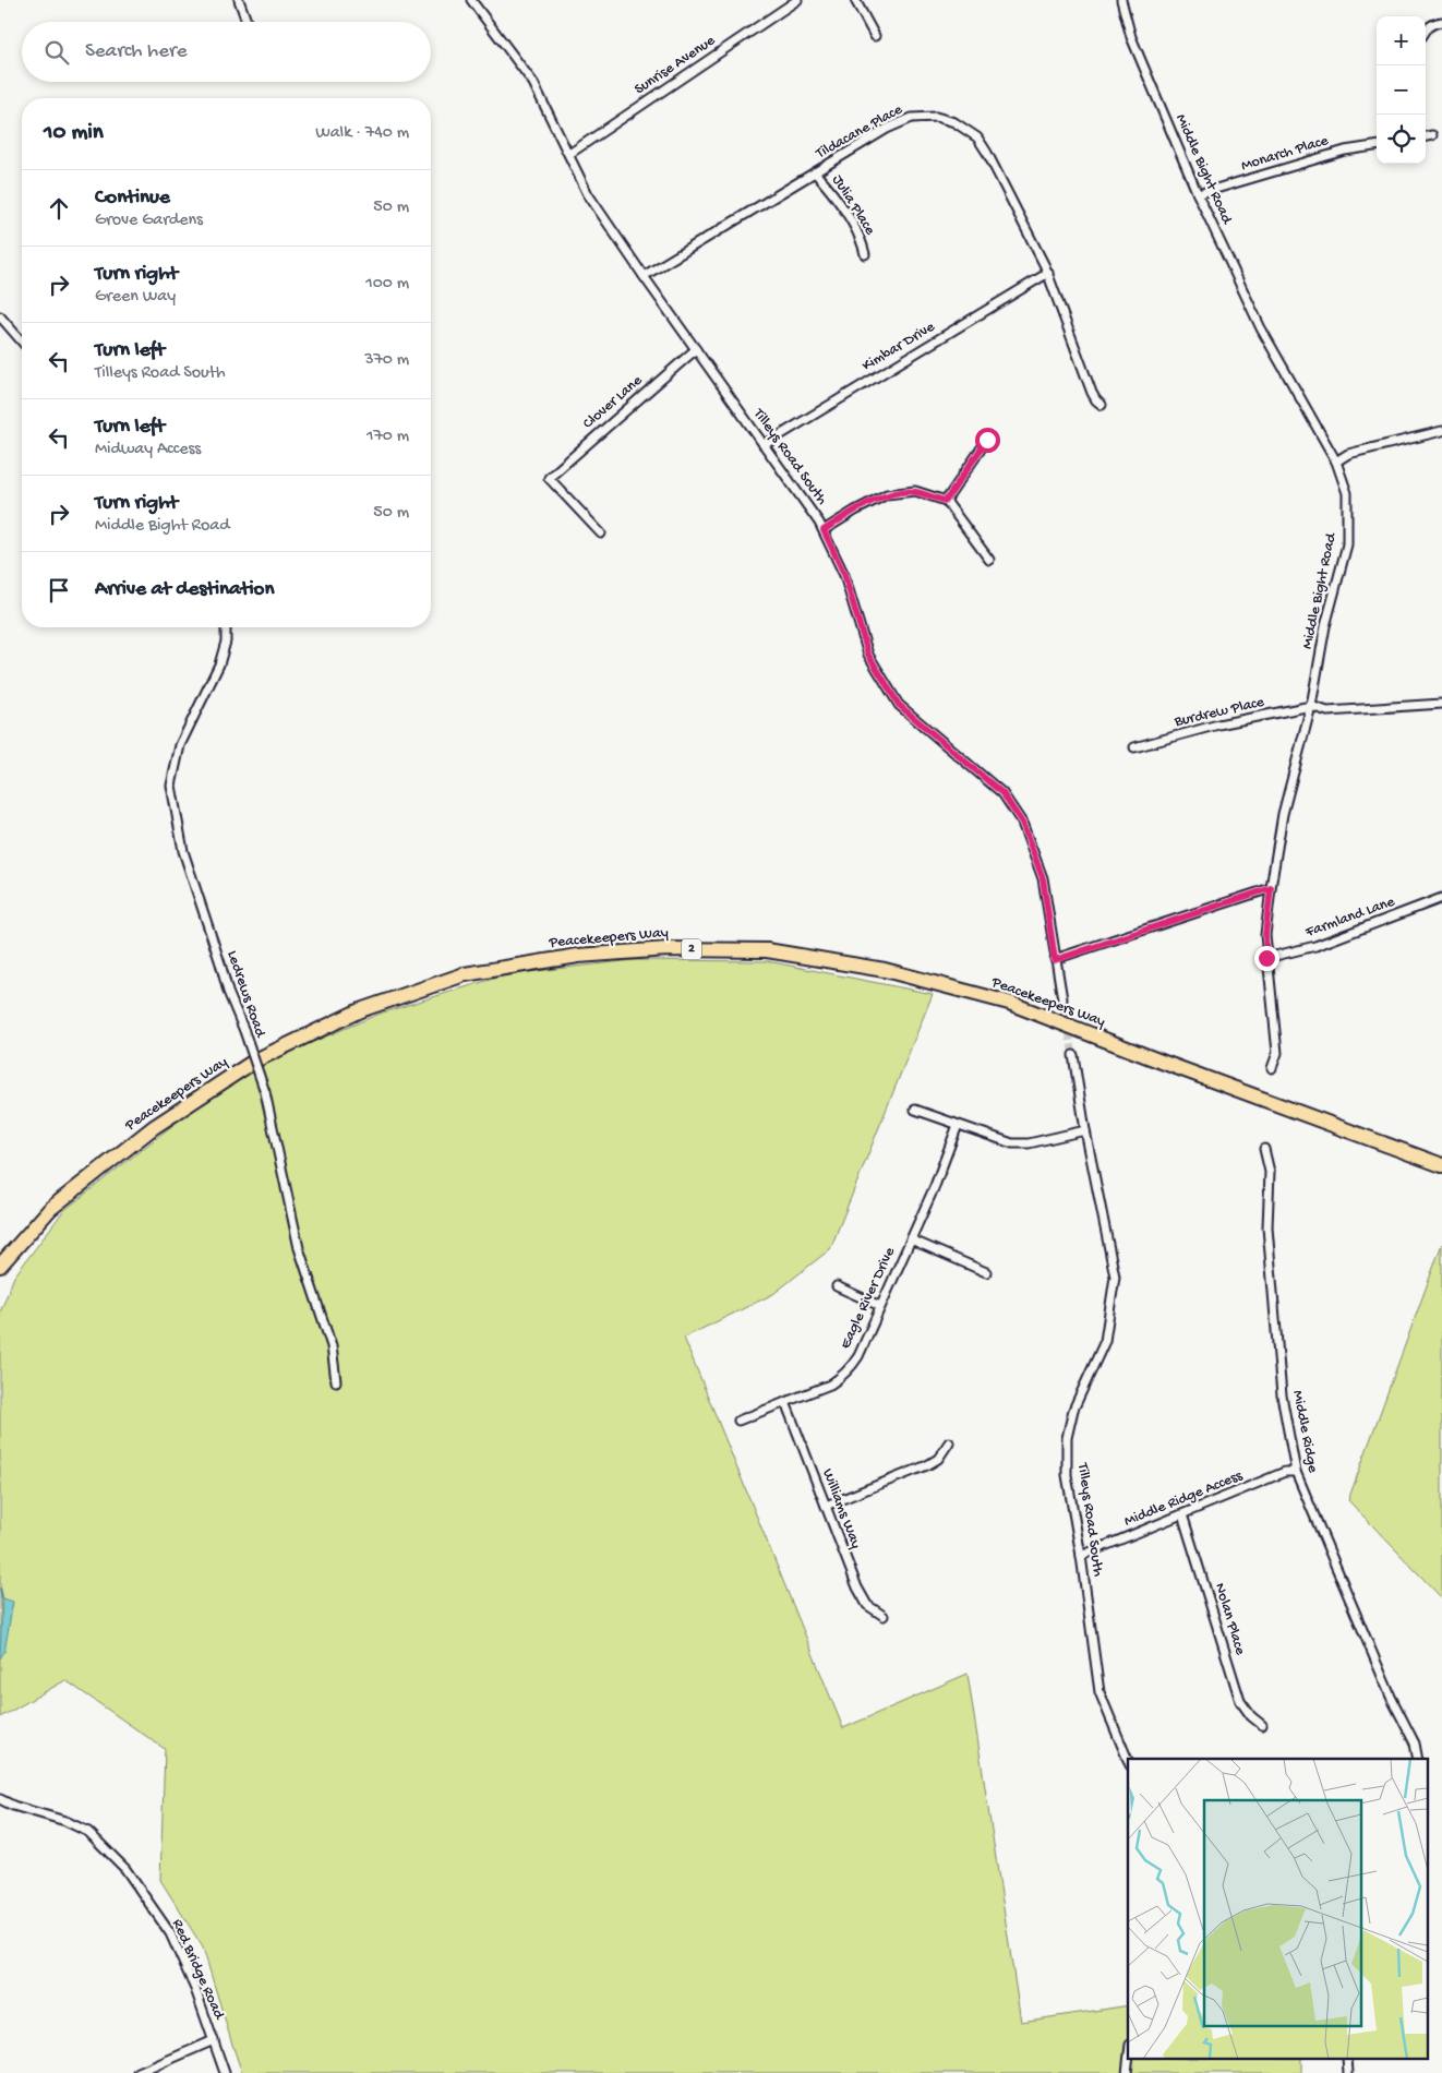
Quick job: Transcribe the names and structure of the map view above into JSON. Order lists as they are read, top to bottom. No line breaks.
{"streets":{"highway":["Peacekeepers Way","2"],"street":["Sunrise Avenue","Tildacane Place","Monarch Place","Middle Bight Road","Julia Place","Kimbar Drive","Clover Lane","Tilleys Road South","Burdrew Place","Farmland Lane","Ledrews Road","Eagle River Drive","Middle Ridge","Middle Ridge Access","Williams Way","Nolan Place","Red Bridge Road"]},"crossings":[["Sunrise Avenue","Tilleys Road South"],["Tildacane Place","Julia Place"],["Tildacane Place","Kimbar Drive"],["Tildacane Place","Tilleys Road South"],["Monarch Place","Middle Bight Road"],["Middle Bight Road","Burdrew Place"],["Middle Bight Road","Farmland Lane"],["Kimbar Drive","Tilleys Road South"],["Clover Lane","Tilleys Road South"],["Tilleys Road South","Middle Ridge Access"],["Eagle River Drive","Williams Way"],["Middle Ridge","Middle Ridge Access"],["Middle Ridge Access","Nolan Place"]],"page":{"map_buttons":["+","−"],"search":"Search here","heading":["10 min","Walk · 740 m"],"list":[["Continue","Grove Gardens","50 m"],["Turn right","Green Way","100 m"],["Turn left","Tilleys Road South","370 m"],["Turn left","Midway Access","170 m"],["Turn right","Middle Bight Road","50 m"],"Arrive at destination"]}}
